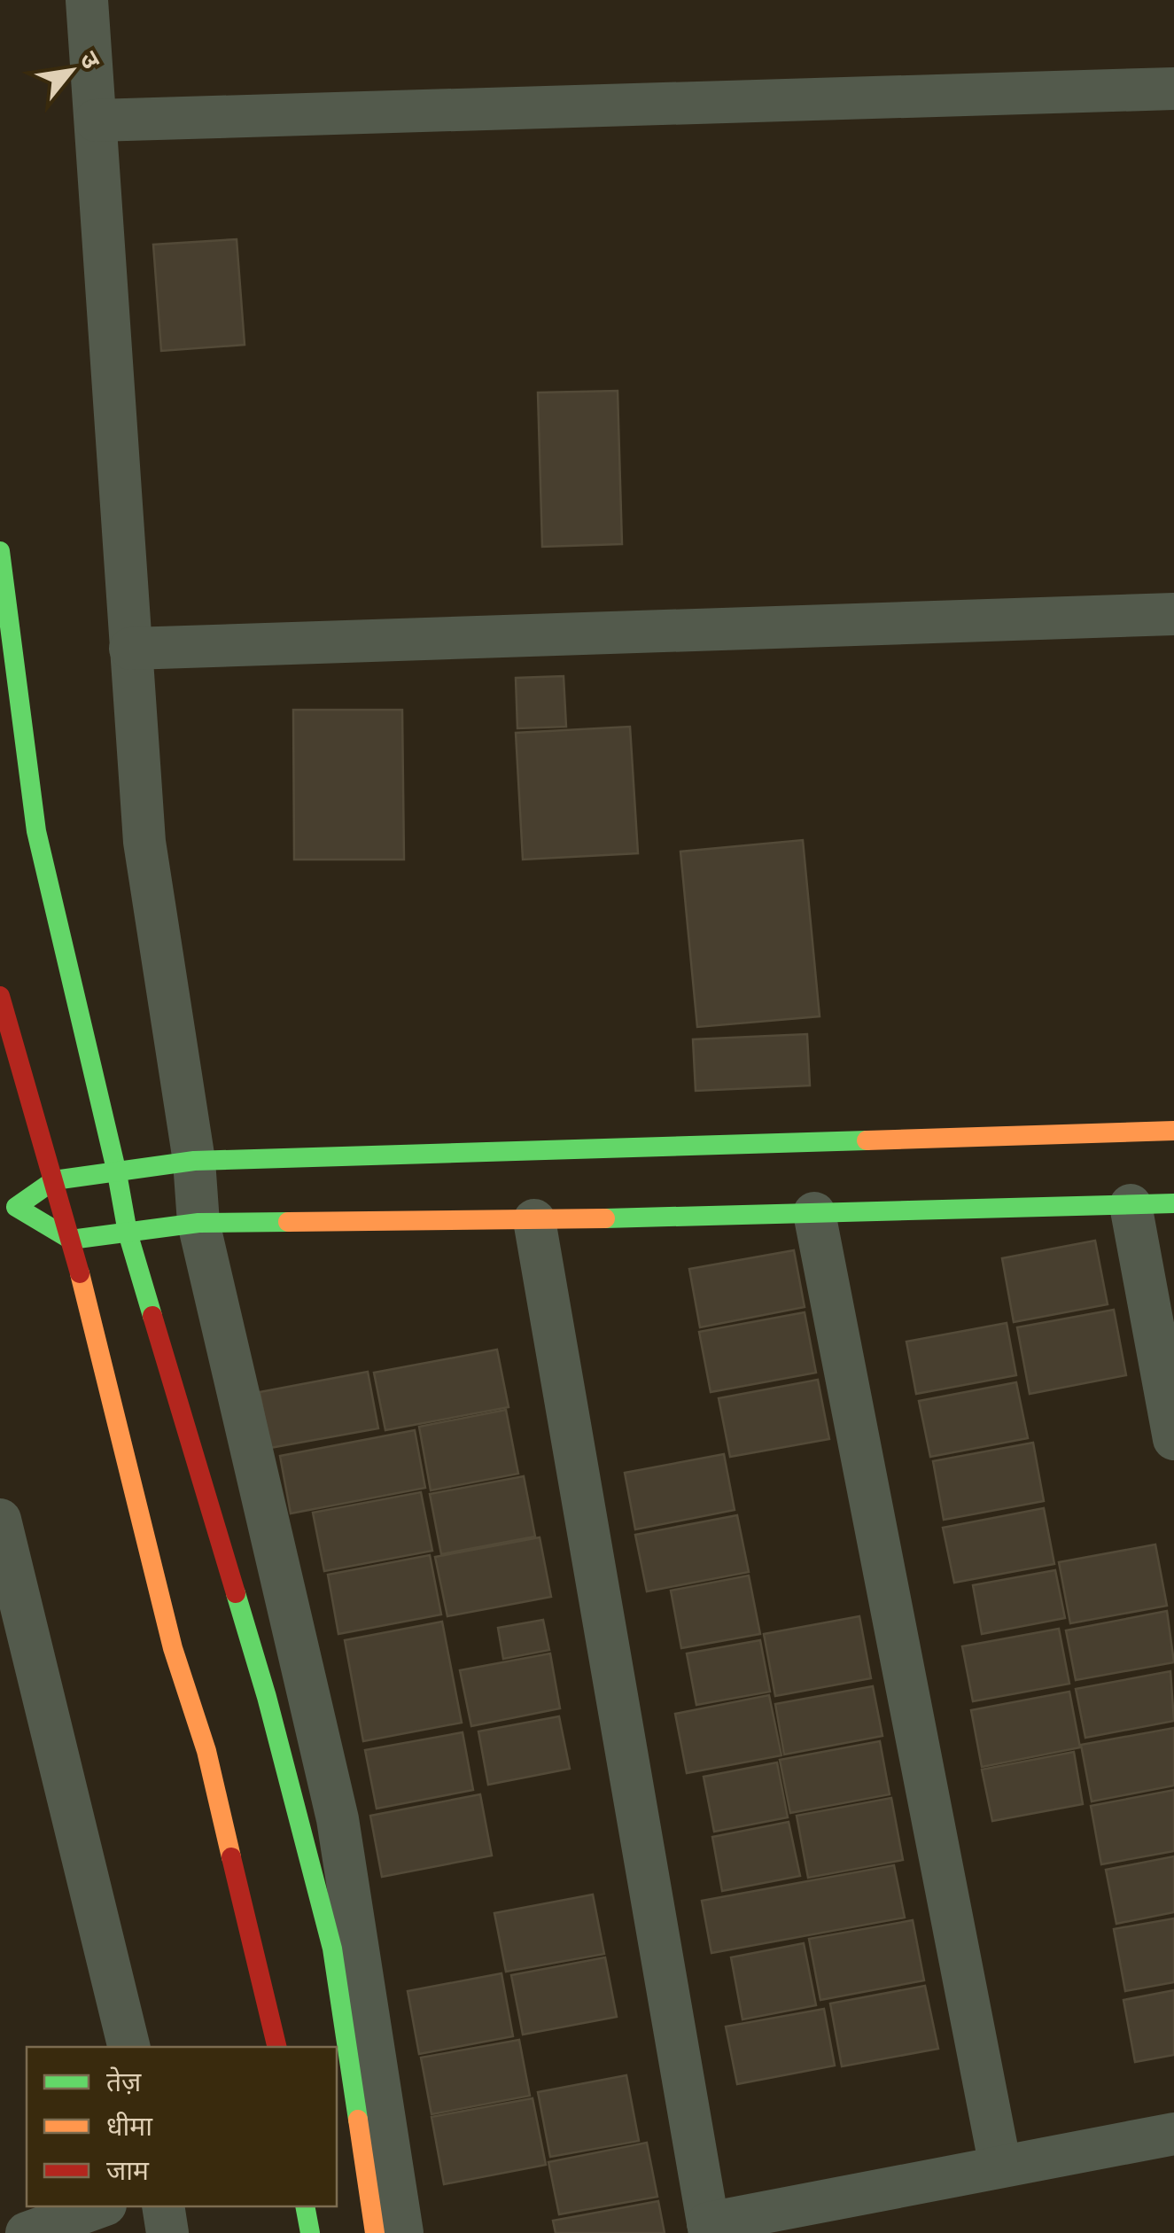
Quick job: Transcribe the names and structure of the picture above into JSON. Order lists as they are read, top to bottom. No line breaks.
{"legend":["तेज़","धीमा","जाम"],"north":"top right"}
